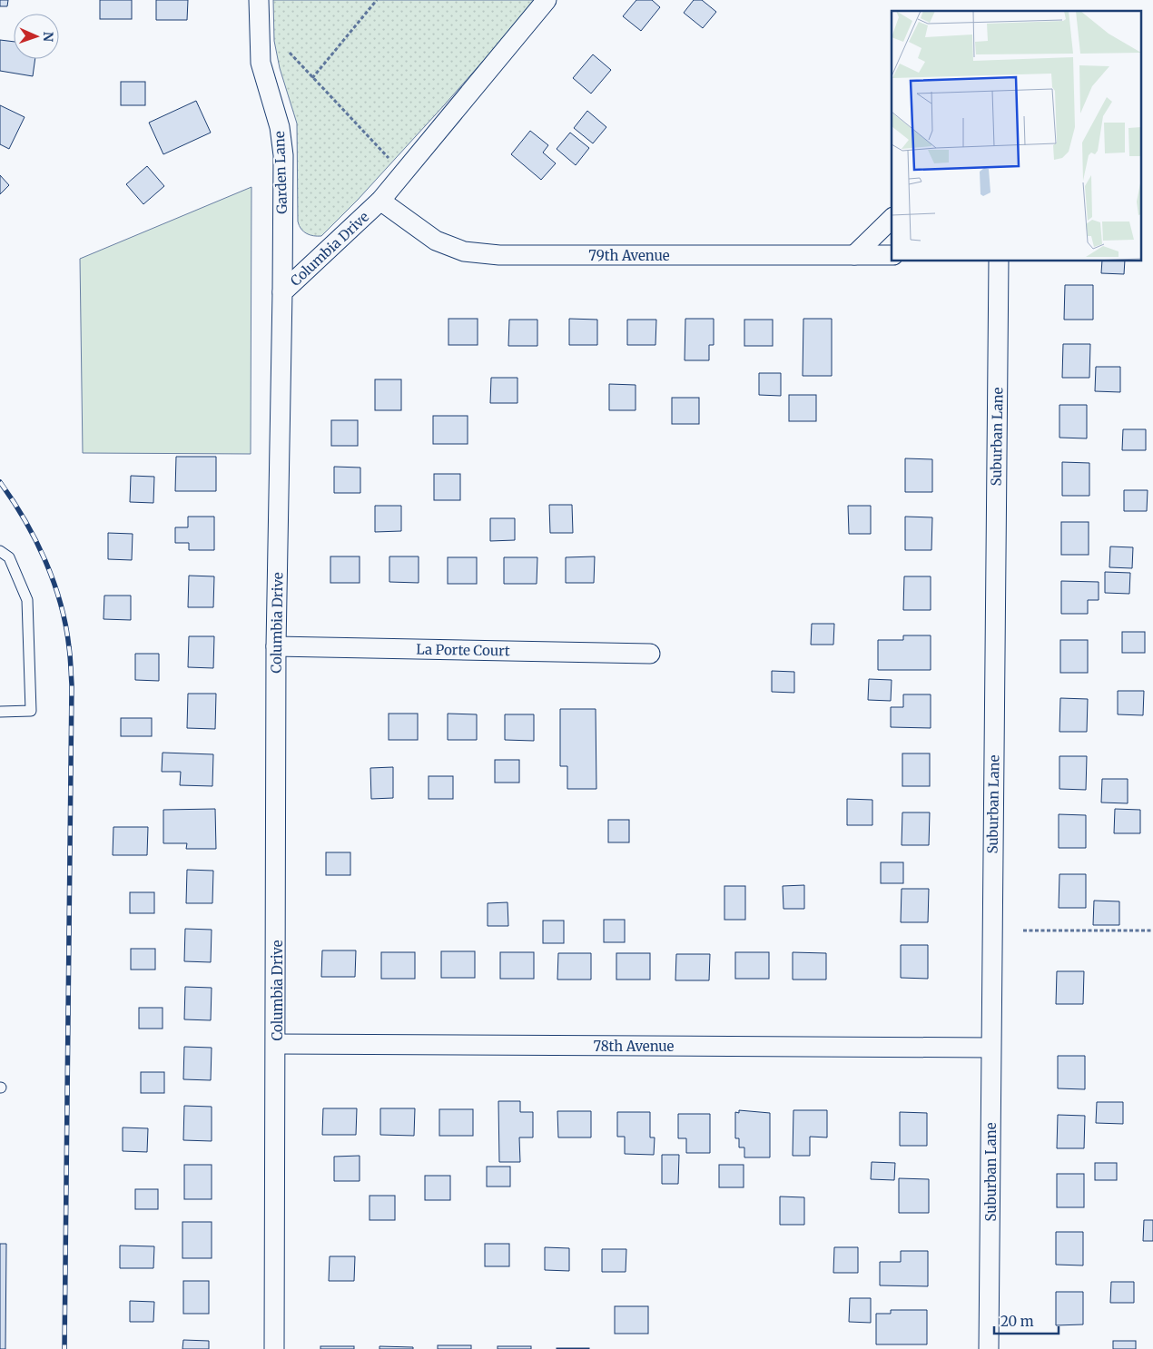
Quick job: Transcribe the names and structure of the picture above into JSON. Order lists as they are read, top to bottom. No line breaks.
{"streets":{"street":["Garden Lane","Columbia Drive","79th Avenue","Suburban Lane","La Porte Court","78th Avenue"]},"crossings":[["Garden Lane","Columbia Drive"],["Columbia Drive","79th Avenue"],["Columbia Drive","La Porte Court"],["Columbia Drive","78th Avenue"],["Suburban Lane","78th Avenue"]],"scale_bar":"20 m","north":"right"}
